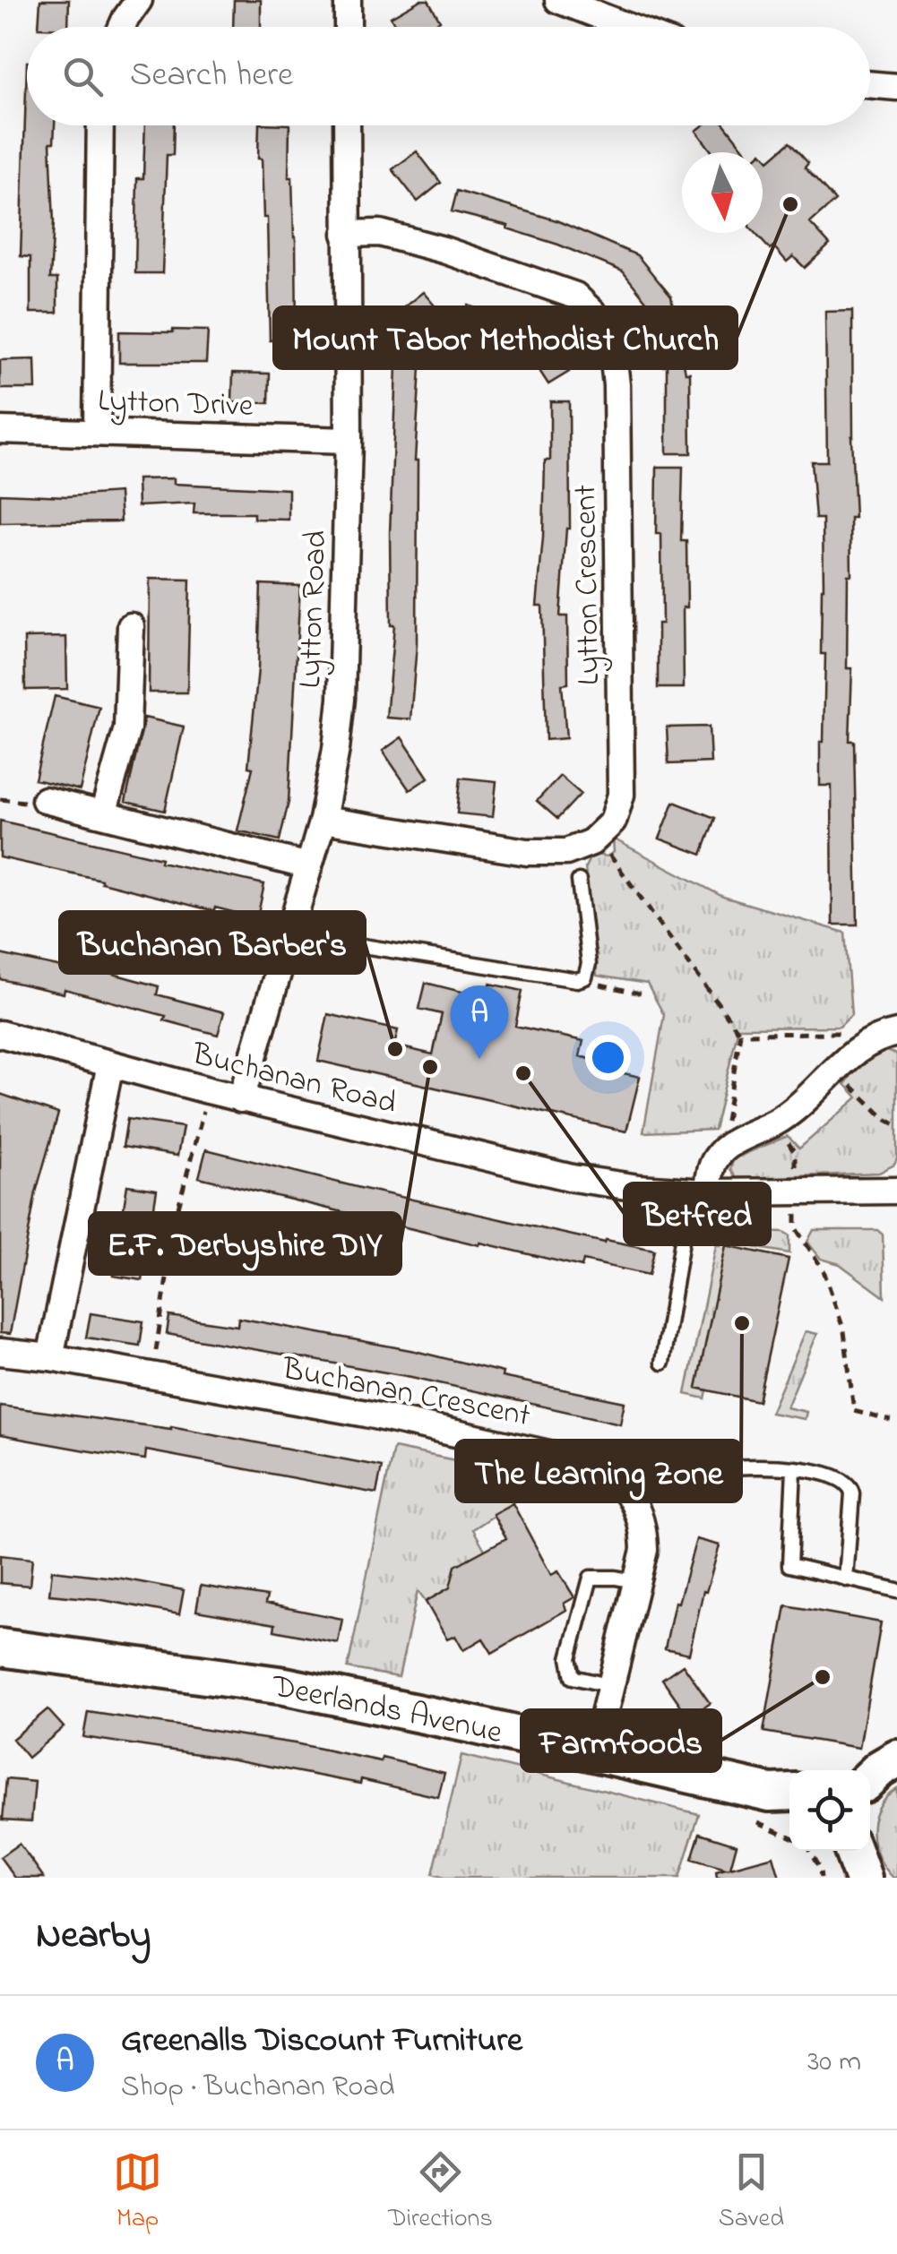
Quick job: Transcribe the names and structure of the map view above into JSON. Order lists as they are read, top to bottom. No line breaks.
{"streets":{"street":["Lytton Drive","Lytton Crescent","Lytton Road","Buchanan Road","Buchanan Crescent","Deerlands Avenue"]},"crossings":[["Lytton Drive","Lytton Road"],["Lytton Crescent","Lytton Road"],["Lytton Road","Buchanan Road"],["Buchanan Crescent","Deerlands Avenue"]],"places":["Mount Tabor Methodist Church","Buchanan Barber's","E.F. Derbyshire DIY","Betfred","The Learning Zone","Farmfoods"],"north":"bottom","page":{"search":"Search here","pins":"A","heading":"Nearby","list":[{"mark":"A","name":"Greenalls Discount Furniture","note":"Shop · Buchanan Road","value":"30 m"}],"nav":["Map","Directions","Saved"]}}
